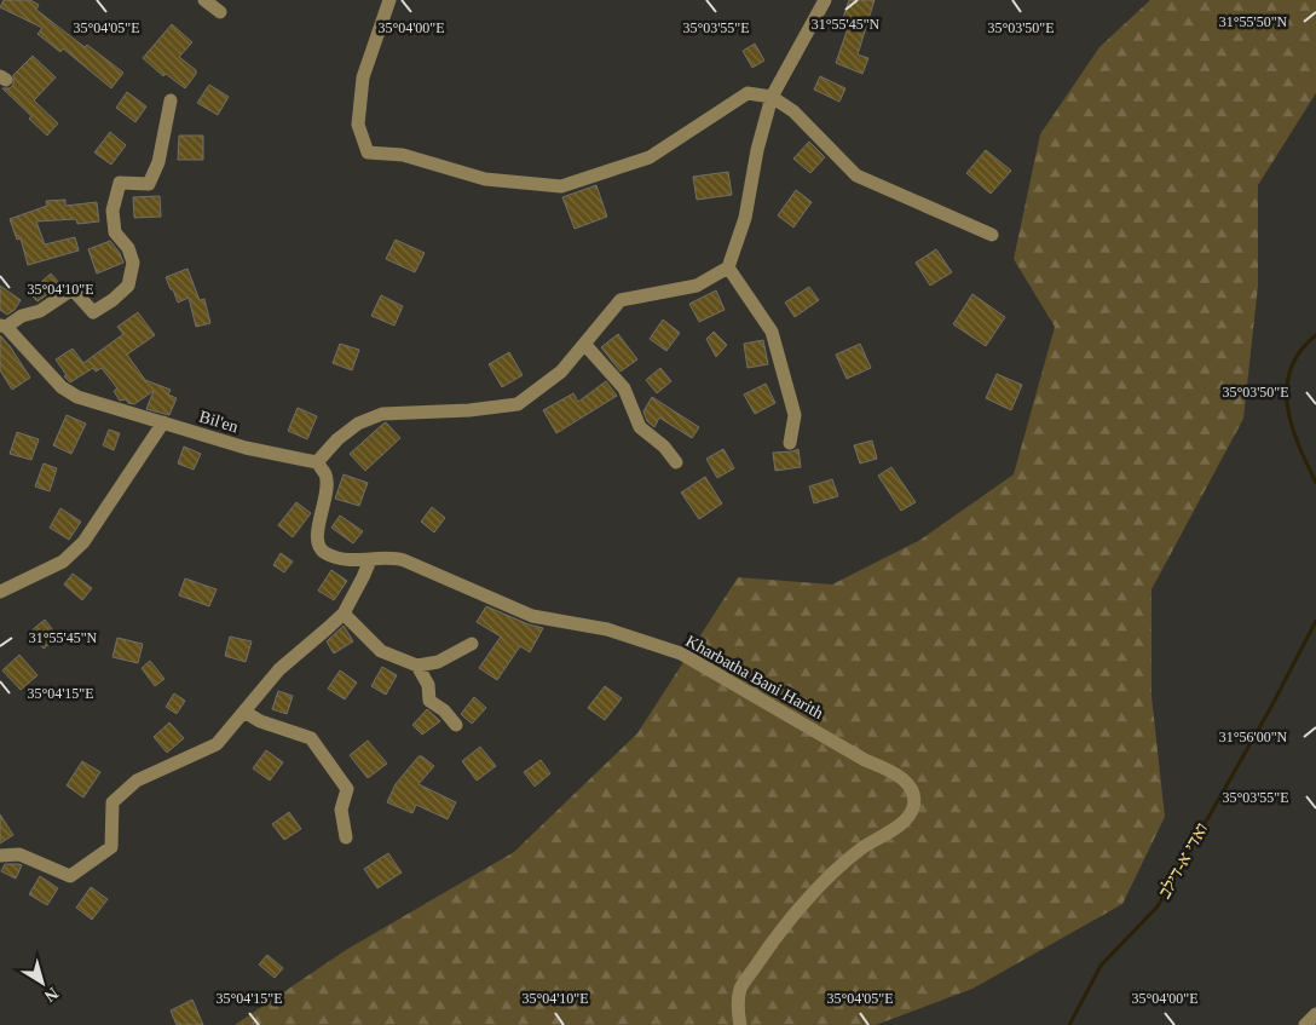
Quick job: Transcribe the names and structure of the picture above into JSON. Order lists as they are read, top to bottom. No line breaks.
{"streets":{"street":["Bil'en","Kharbatha Bani Harith"]},"water":["ואדי א-דילב"],"north":"bottom right","coordinates":["31°55'50\"N","31°55'45\"N","35°04'05\"E","35°04'00\"E","35°03'55\"E","35°03'50\"E","35°04'10\"E","35°04'15\"E","31°56'00\"N"]}
